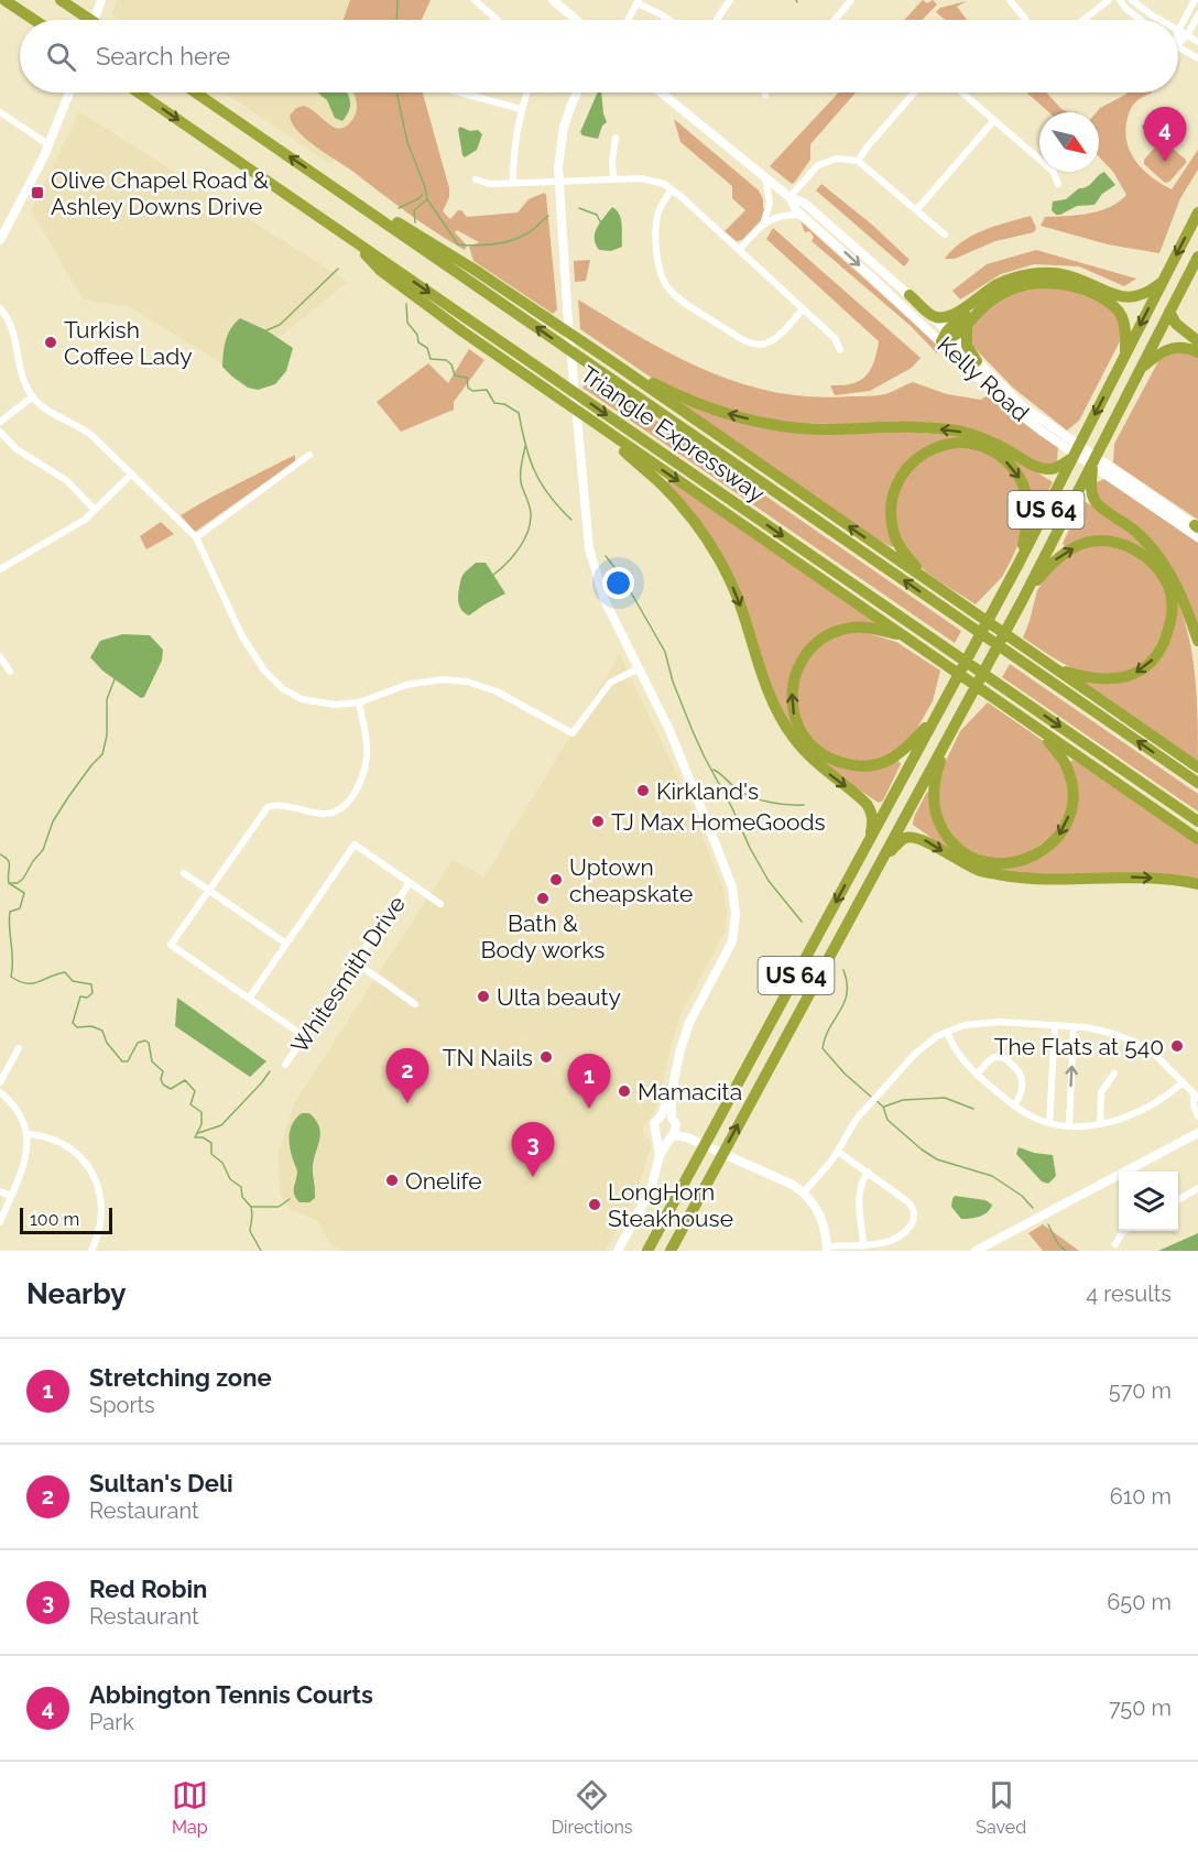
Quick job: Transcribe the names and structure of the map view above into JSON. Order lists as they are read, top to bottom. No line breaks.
{"streets":{"highway":["Triangle Expressway","US 64"],"street":["Kelly Road","Whitesmith Drive"]},"places":{"transit":["Olive Chapel Road & Ashley Downs Drive"],"other":["Turkish Coffee Lady","Kirkland's","TJ Max HomeGoods","Uptown cheapskate","Bath & Body works","Ulta beauty","The Flats at 540","TN Nails","Mamacita","Onelife","LongHorn Steakhouse"]},"scale_bar":"100 m","north":"bottom right","page":{"search":"Search here","pins":["4","2","1","3"],"scale":"100 m","heading":["Nearby","4 results"],"list":[{"mark":"1","name":"Stretching zone","note":"Sports","value":"570 m"},{"mark":"2","name":"Sultan's Deli","note":"Restaurant","value":"610 m"},{"mark":"3","name":"Red Robin","note":"Restaurant","value":"650 m"},{"mark":"4","name":"Abbington Tennis Courts","note":"Park","value":"750 m"}],"nav":["Map","Directions","Saved"]}}
